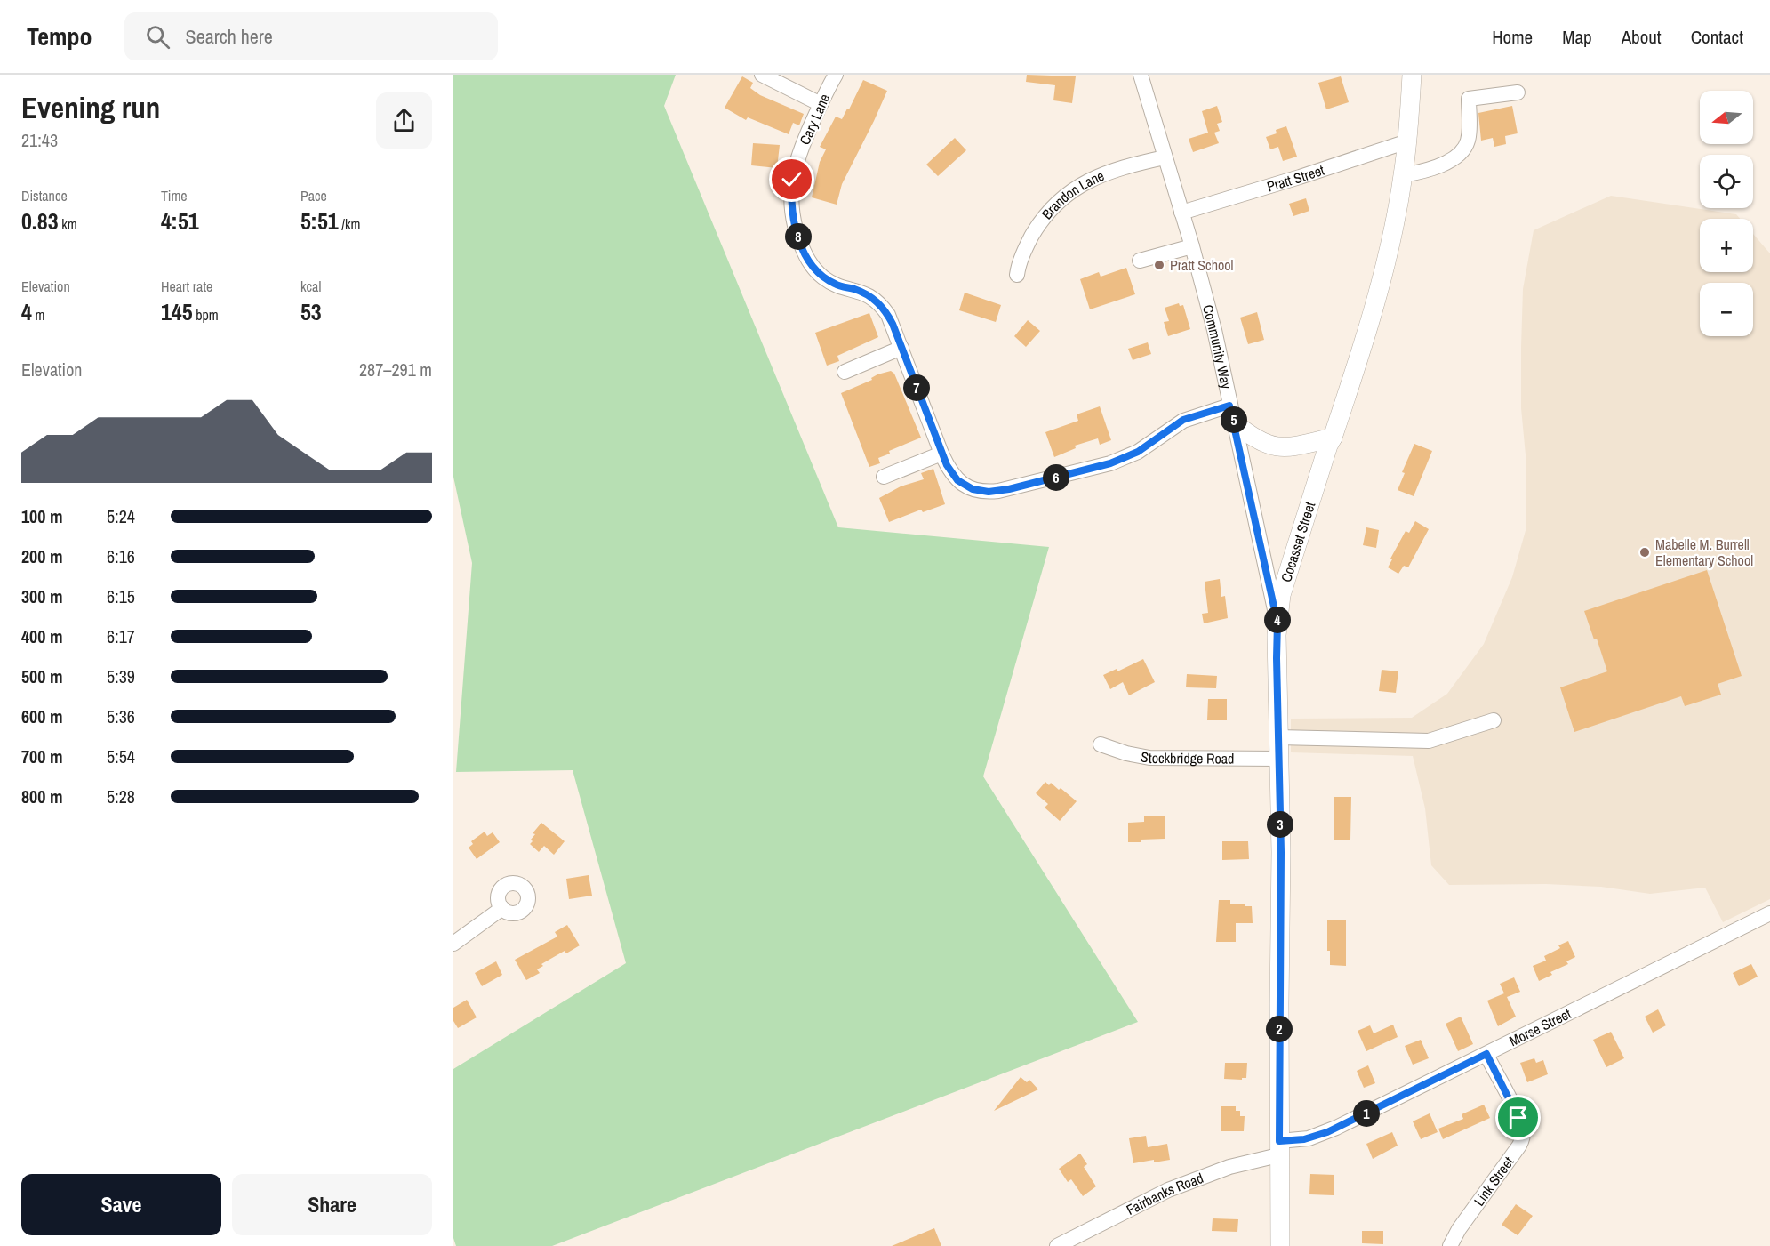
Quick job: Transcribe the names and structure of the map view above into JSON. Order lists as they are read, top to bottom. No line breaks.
{"streets":{"main road":["Cocasset Street"],"street":["Cary Lane","Pratt Street","Brandon Lane","Community Way","Stockbridge Road","Morse Street","Link Street","Fairbanks Road"]},"crossings":[["Cary Lane","Community Way"],["Pratt Street","Community Way"],["Pratt Street","Cocasset Street"],["Brandon Lane","Community Way"],["Community Way","Cocasset Street"],["Cocasset Street","Stockbridge Road"],["Cocasset Street","Morse Street"],["Cocasset Street","Fairbanks Road"],["Morse Street","Link Street"],["Morse Street","Fairbanks Road"]],"places":["Pratt School","Mabelle M. Burrell Elementary School"],"north":"left","page":{"header":"Tempo","search":"Search here","nav":["Home","Map","About","Contact"],"heading":["Evening run","21:43"],"map_buttons":["+","−"],"stats":[["Distance","0.83 km"],["Time","4:51"],["Pace","5:51 /km"],["Elevation","4 m"],["Heart rate","145 bpm"],["kcal","53"]],"pins":["8","7","5","6","4","3","2","1"],"chart":["Elevation","287–291 m"],"list":[{"name":"100 m","note":"5:24"},{"name":"200 m","note":"6:16"},{"name":"300 m","note":"6:15"},{"name":"400 m","note":"6:17"},{"name":"500 m","note":"5:39"},{"name":"600 m","note":"5:36"},{"name":"700 m","note":"5:54"},{"name":"800 m","note":"5:28"}],"buttons":["Save","Share"]}}
